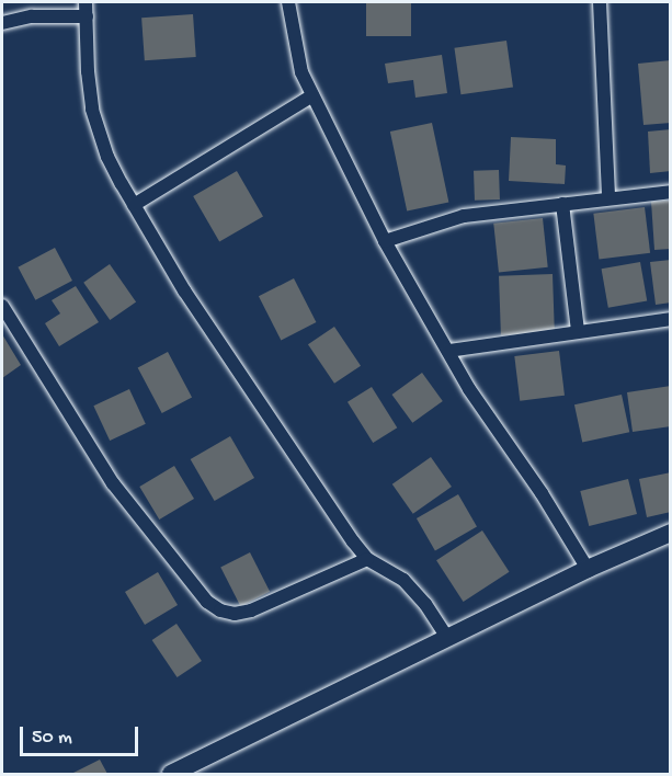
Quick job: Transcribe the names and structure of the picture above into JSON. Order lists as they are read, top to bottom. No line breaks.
{"scale_bar":"50 m"}
